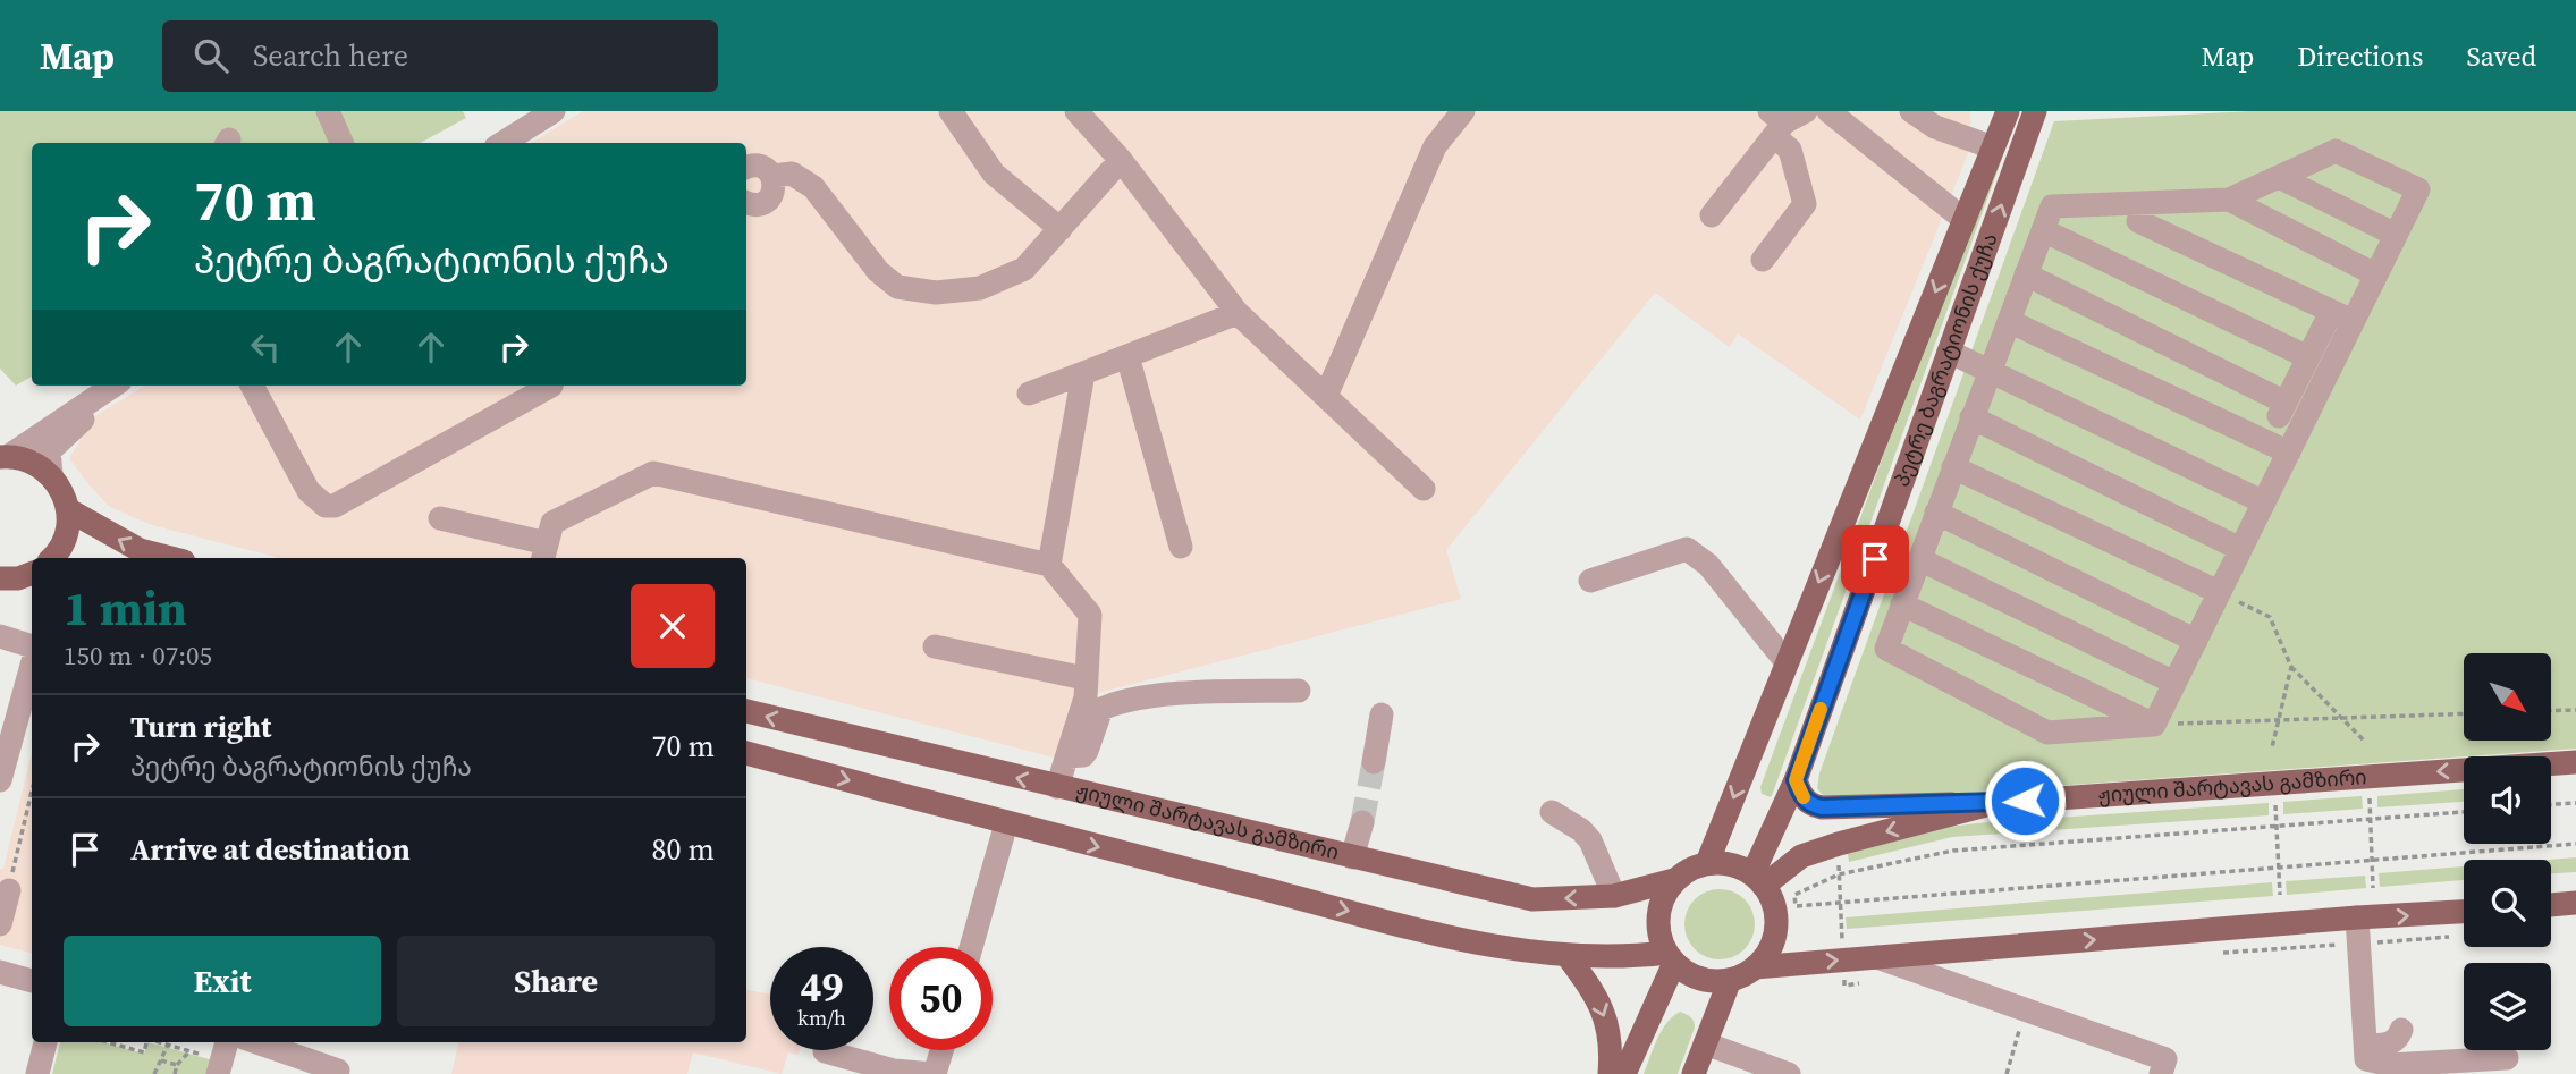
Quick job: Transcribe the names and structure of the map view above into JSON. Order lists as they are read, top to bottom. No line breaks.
{"streets":{"main road":["პეტრე ბაგრატიონის ქუჩა","ჟიული შარტავას გამზირი"]},"crossings":[["პეტრე ბაგრატიონის ქუჩა","ჟიული შარტავას გამზირი"]],"north":"bottom right","page":{"header":"Map","search":"Search here","nav":["Map","Directions","Saved"],"turn":["70 m","პეტრე ბაგრატიონის ქუჩა"],"heading":["1 min","150 m · 07:05"],"list":[{"name":"Turn right","note":"პეტრე ბაგრატიონის ქუჩა","value":"70 m"},{"name":"Arrive at destination","value":"80 m"}],"buttons":["Exit","Share"],"speed":"49 km/h","limit":"50"}}
